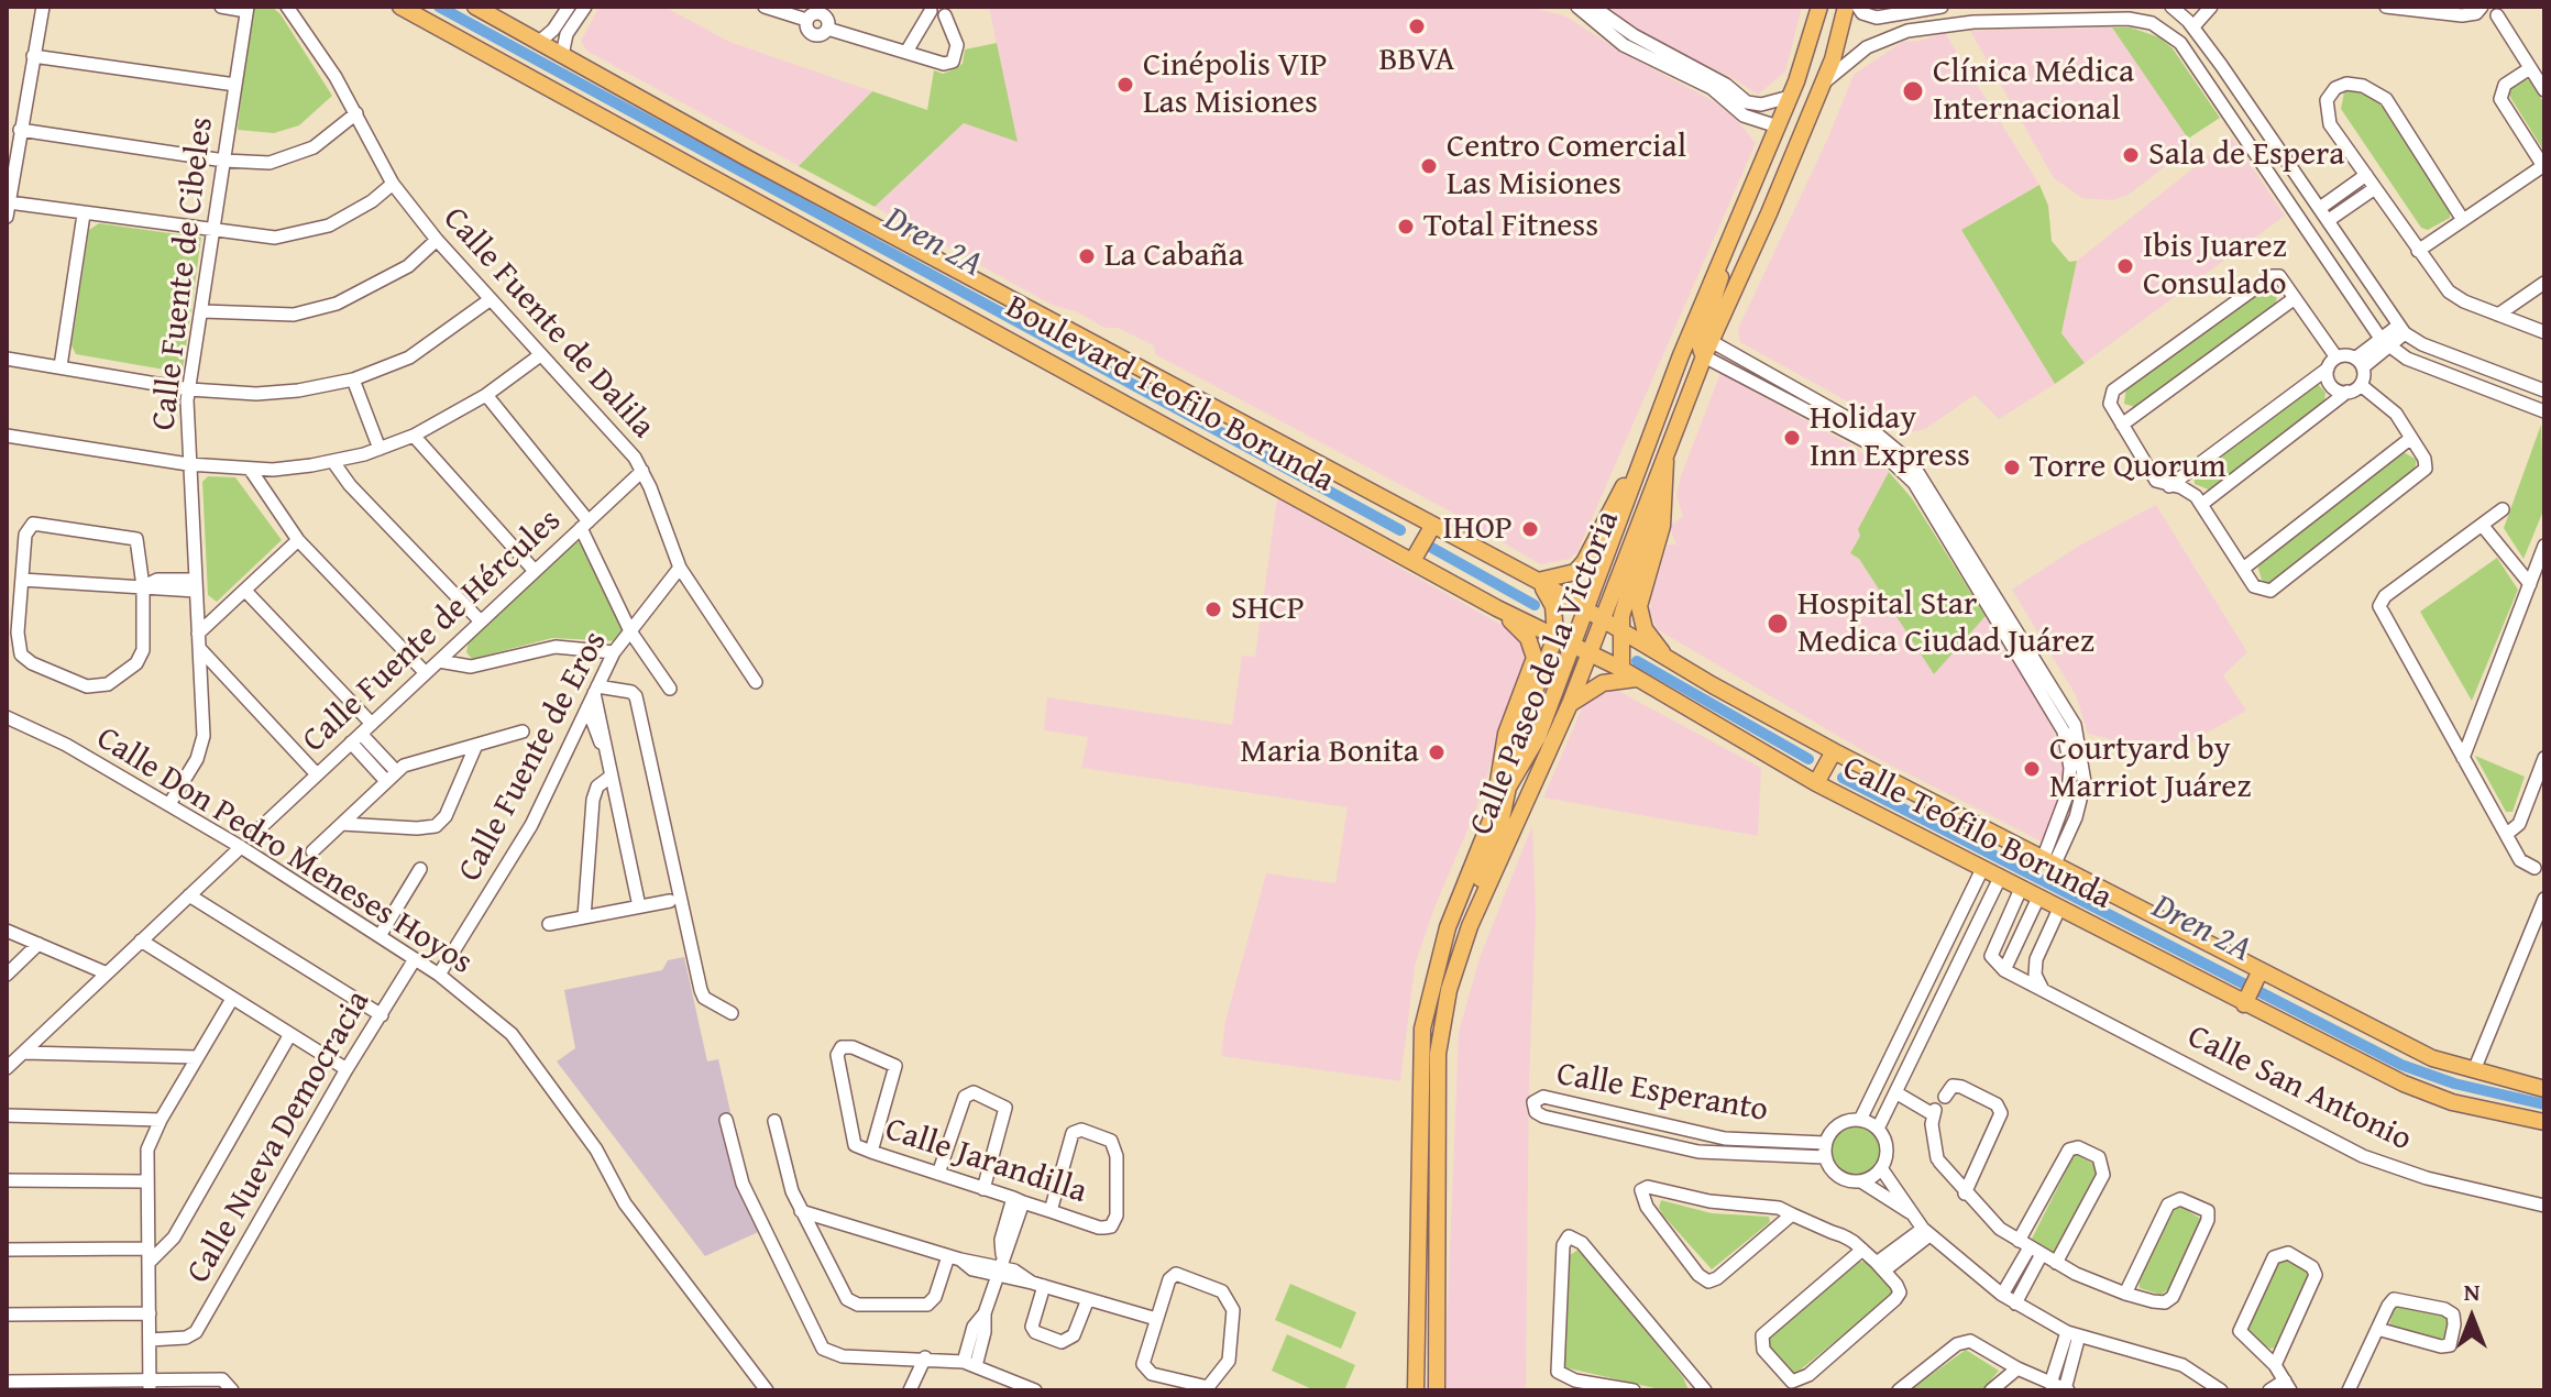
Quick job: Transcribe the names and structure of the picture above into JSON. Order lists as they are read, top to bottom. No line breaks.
{"streets":{"main road":["Boulevard Teofilo Borunda","Calle Paseo de la Victoria","Calle Teófilo Borunda"],"street":["Calle Fuente de Cibeles","Calle Fuente de Dalila","Calle Fuente de Hércules","Calle Fuente de Eros","Calle Don Pedro Meneses Hoyos","Calle San Antonio","Calle Esperanto","Calle Nueva Democracia","Calle Jarandilla"]},"crossings":[["Calle Fuente de Cibeles","Calle Don Pedro Meneses Hoyos"],["Calle Fuente de Dalila","Calle Fuente de Hércules"],["Calle Fuente de Dalila","Calle Fuente de Eros"],["Boulevard Teofilo Borunda","Calle Paseo de la Victoria"],["Boulevard Teofilo Borunda","Calle Teófilo Borunda"],["Calle Paseo de la Victoria","Calle Teófilo Borunda"],["Calle Fuente de Eros","Calle Don Pedro Meneses Hoyos"],["Calle Don Pedro Meneses Hoyos","Calle Nueva Democracia"]],"water":["Dren 2A"],"places":["BBVA","Cinépolis VIP Las Misiones","Clínica Médica Internacional","Sala de Espera","Centro Comercial Las Misiones","Total Fitness","La Cabaña","Ibis Juarez Consulado","Holiday Inn Express","Torre Quorum","IHOP","SHCP","Hospital Star Medica Ciudad Juárez","Maria Bonita","Courtyard by Marriot Juárez"],"north":"top"}
